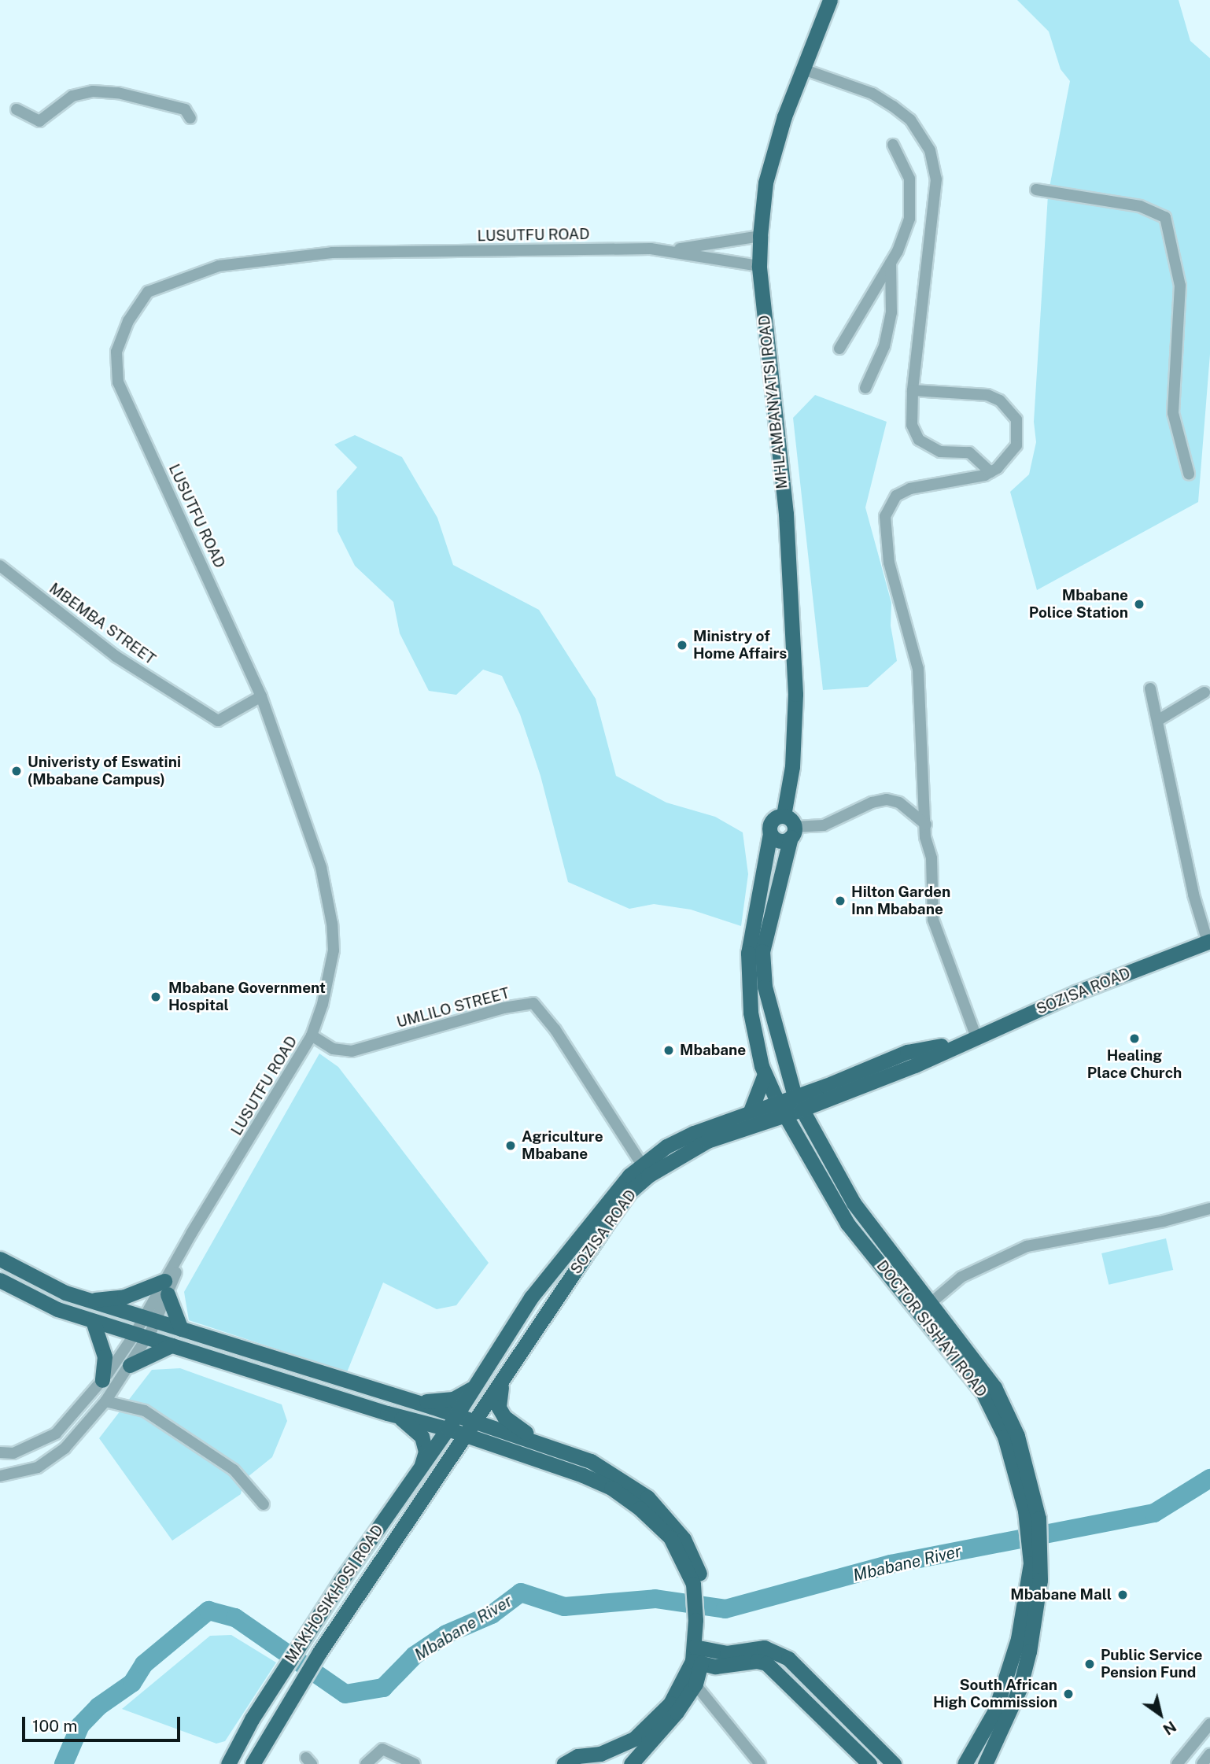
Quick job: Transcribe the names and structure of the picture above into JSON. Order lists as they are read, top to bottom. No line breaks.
{"streets":{"main road":["MHLAMBANYATSI ROAD","SOZISA ROAD","DOCTOR SISHAYI ROAD","MAKHOSIKHOSI ROAD"],"street":["LUSUTFU ROAD","MBEMBA STREET","UMLILO STREET"]},"crossings":[["LUSUTFU ROAD","MHLAMBANYATSI ROAD"],["LUSUTFU ROAD","MBEMBA STREET"],["LUSUTFU ROAD","UMLILO STREET"],["SOZISA ROAD","UMLILO STREET"],["SOZISA ROAD","DOCTOR SISHAYI ROAD"],["SOZISA ROAD","MAKHOSIKHOSI ROAD"]],"water":["Mbabane River"],"places":["Mbabane Police Station","Ministry of Home Affairs","Univeristy of Eswatini (Mbabane Campus)","Hilton Garden Inn Mbabane","Mbabane Government Hospital","Healing Place Church","Mbabane","Agriculture Mbabane","Mbabane Mall","Public Service Pension Fund","South African High Commission"],"scale_bar":"100 m","north":"bottom right"}
